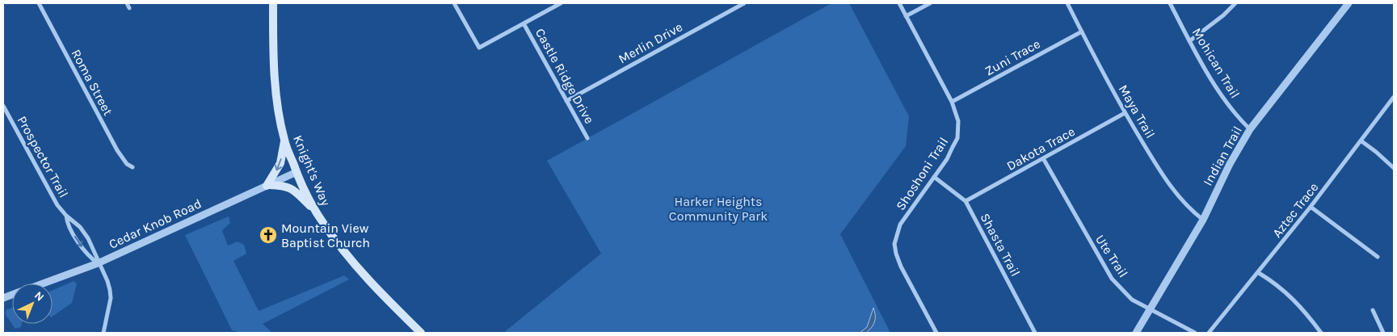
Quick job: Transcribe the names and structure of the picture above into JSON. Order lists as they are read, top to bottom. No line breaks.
{"streets":{"main road":["Knight's Way"],"street":["Merlin Drive","Zuni Trace","Mohican Trail","Castle Ridge Drive","Roma Street","Maya Trail","Dakota Trace","Indian Trail","Prospector Trail","Shoshoni Trail","Aztec Trace","Cedar Knob Road","Shasta Trail","Ute Trail"]},"crossings":[["Merlin Drive","Castle Ridge Drive"],["Zuni Trace","Maya Trail"],["Zuni Trace","Shoshoni Trail"],["Mohican Trail","Indian Trail"],["Maya Trail","Dakota Trace"],["Maya Trail","Indian Trail"],["Dakota Trace","Shasta Trail"],["Dakota Trace","Ute Trail"],["Indian Trail","Ute Trail"],["Prospector Trail","Cedar Knob Road"],["Knight's Way","Cedar Knob Road"],["Shoshoni Trail","Shasta Trail"]],"parks":["Harker Heights Community Park"],"places":{"church":["Mountain View Baptist Church"]},"north":"top right"}
